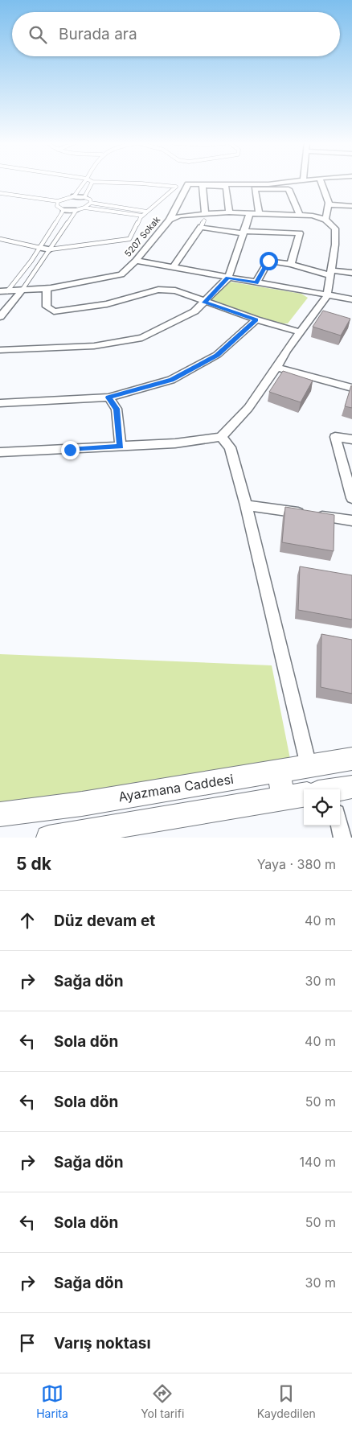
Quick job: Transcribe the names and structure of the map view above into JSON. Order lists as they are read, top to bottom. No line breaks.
{"streets":{"main road":["Ayazmana Caddesi"],"street":["5207 Sokak"]},"page":{"search":"Burada ara","heading":["5 dk","Yaya · 380 m"],"list":[["Düz devam et","40 m"],["Sağa dön","30 m"],["Sola dön","40 m"],["Sola dön","50 m"],["Sağa dön","140 m"],["Sola dön","50 m"],["Sağa dön","30 m"],"Varış noktası"],"nav":["Harita","Yol tarifi","Kaydedilen"]}}
